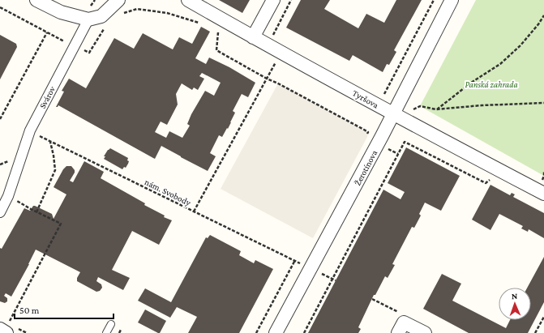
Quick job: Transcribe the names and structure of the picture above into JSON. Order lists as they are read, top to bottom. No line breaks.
{"streets":{"street":["Svárov","Tyršova","Žerotínova"],"path":["nám. Svobody"]},"crossings":[["Svárov","nám. Svobody"],["Tyršova","Žerotínova"]],"parks":["Panská zahrada"],"scale_bar":"50 m","north":"top"}
